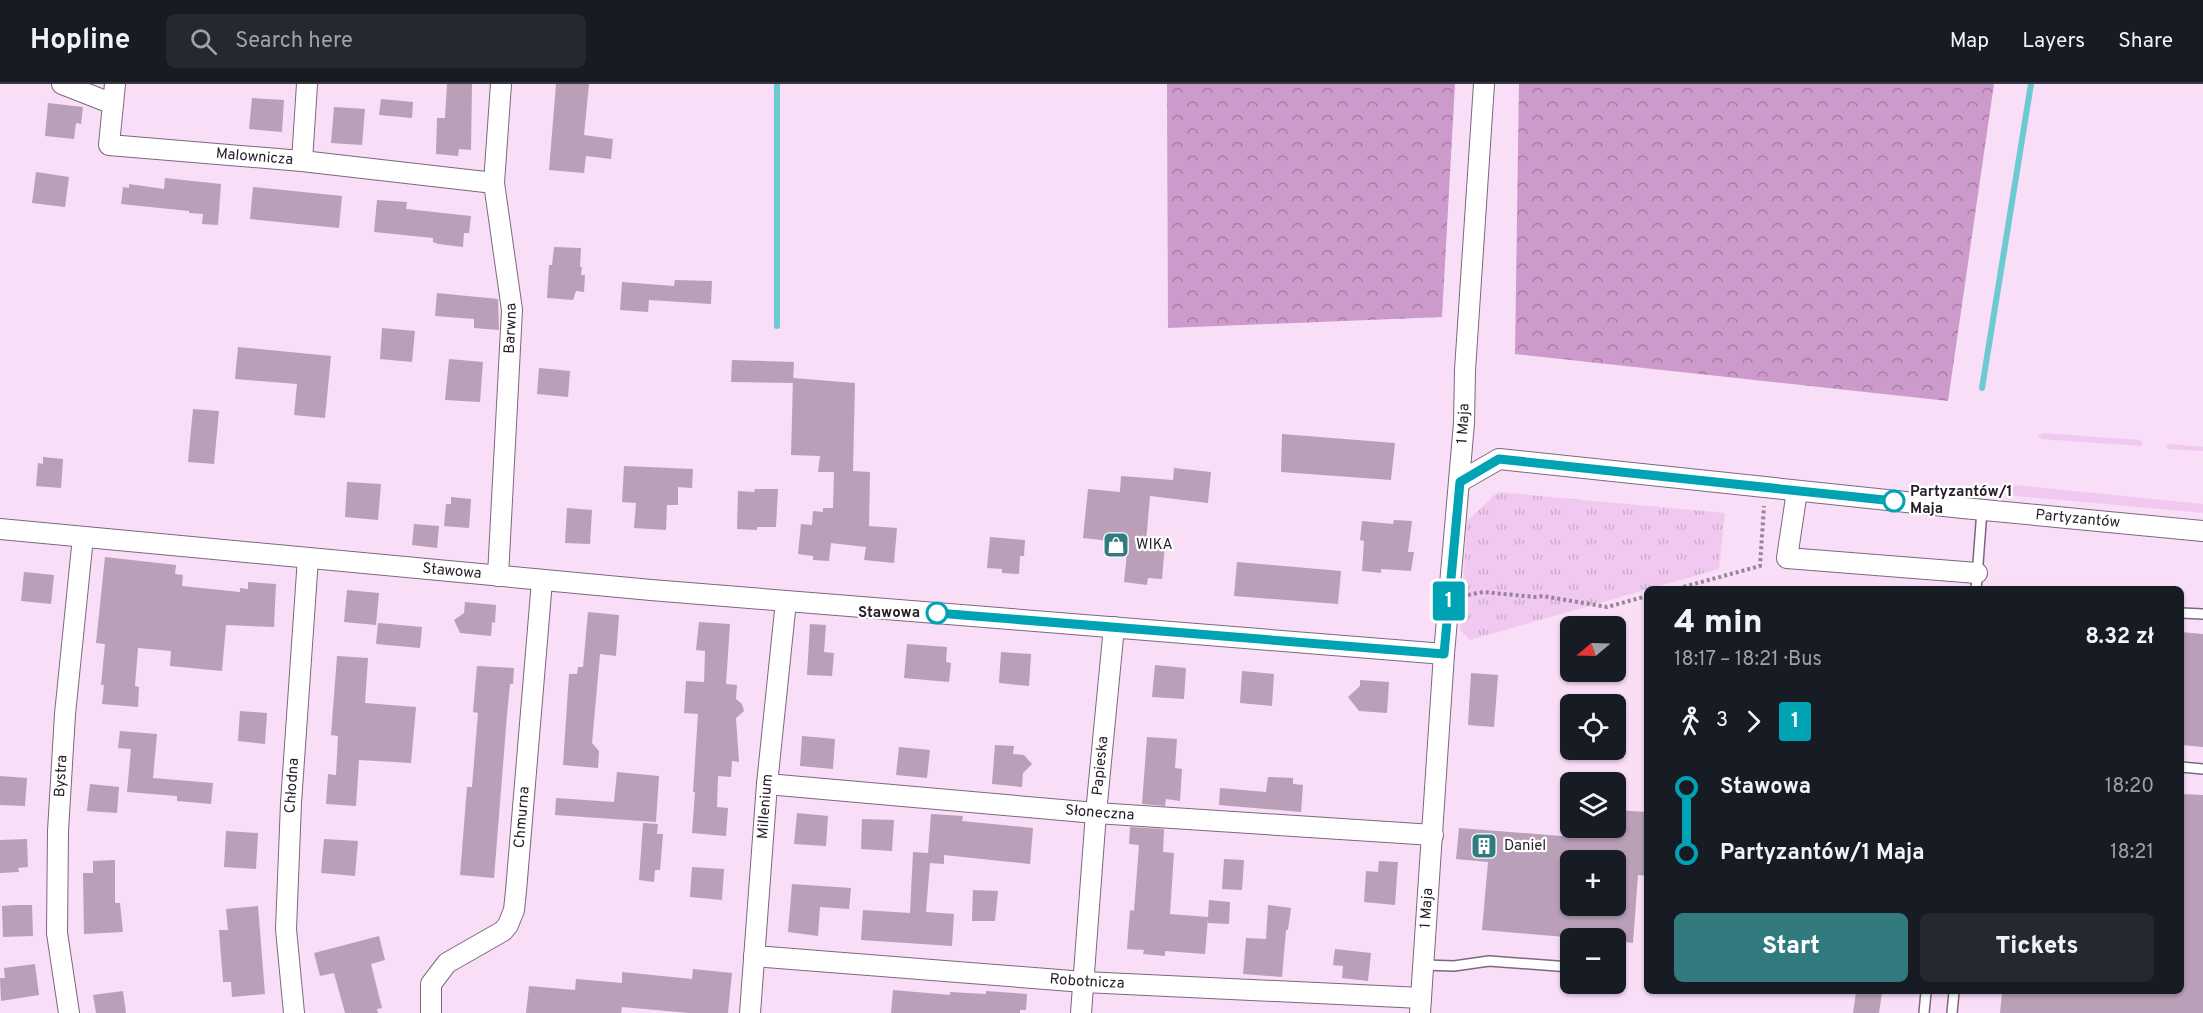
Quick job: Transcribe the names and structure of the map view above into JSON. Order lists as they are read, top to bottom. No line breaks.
{"streets":{"street":["Malownicza","Barwna","1 Maja","Partyzantów","Stawowa","Papieska","Bystra","Chłodna","Millenium","Słoneczna","Chmurna","Robotnicza"]},"crossings":[["Malownicza","Barwna"],["Barwna","Stawowa"],["1 Maja","Partyzantów"],["1 Maja","Stawowa"],["1 Maja","Słoneczna"],["1 Maja","Robotnicza"],["Stawowa","Papieska"],["Stawowa","Bystra"],["Stawowa","Chłodna"],["Stawowa","Millenium"],["Stawowa","Chmurna"],["Papieska","Słoneczna"],["Papieska","Robotnicza"],["Millenium","Słoneczna"],["Millenium","Robotnicza"]],"places":{"other":["Partyzantów/1 Maja","Stawowa"],"shop":["WIKA"],"building":["Daniel"]},"lines":["bus line 1"],"north":"left","page":{"header":"Hopline","search":"Search here","nav":["Map","Layers","Share"],"on_map":"1","heading":["4 min","18:17 – 18:21 · Bus","8.32 zł"],"map_buttons":["+","−"],"legs":["3","1"],"list":[{"name":"Stawowa","value":"18:20"},{"name":"Partyzantów/1 Maja","value":"18:21"}],"buttons":["Start","Tickets"]}}
